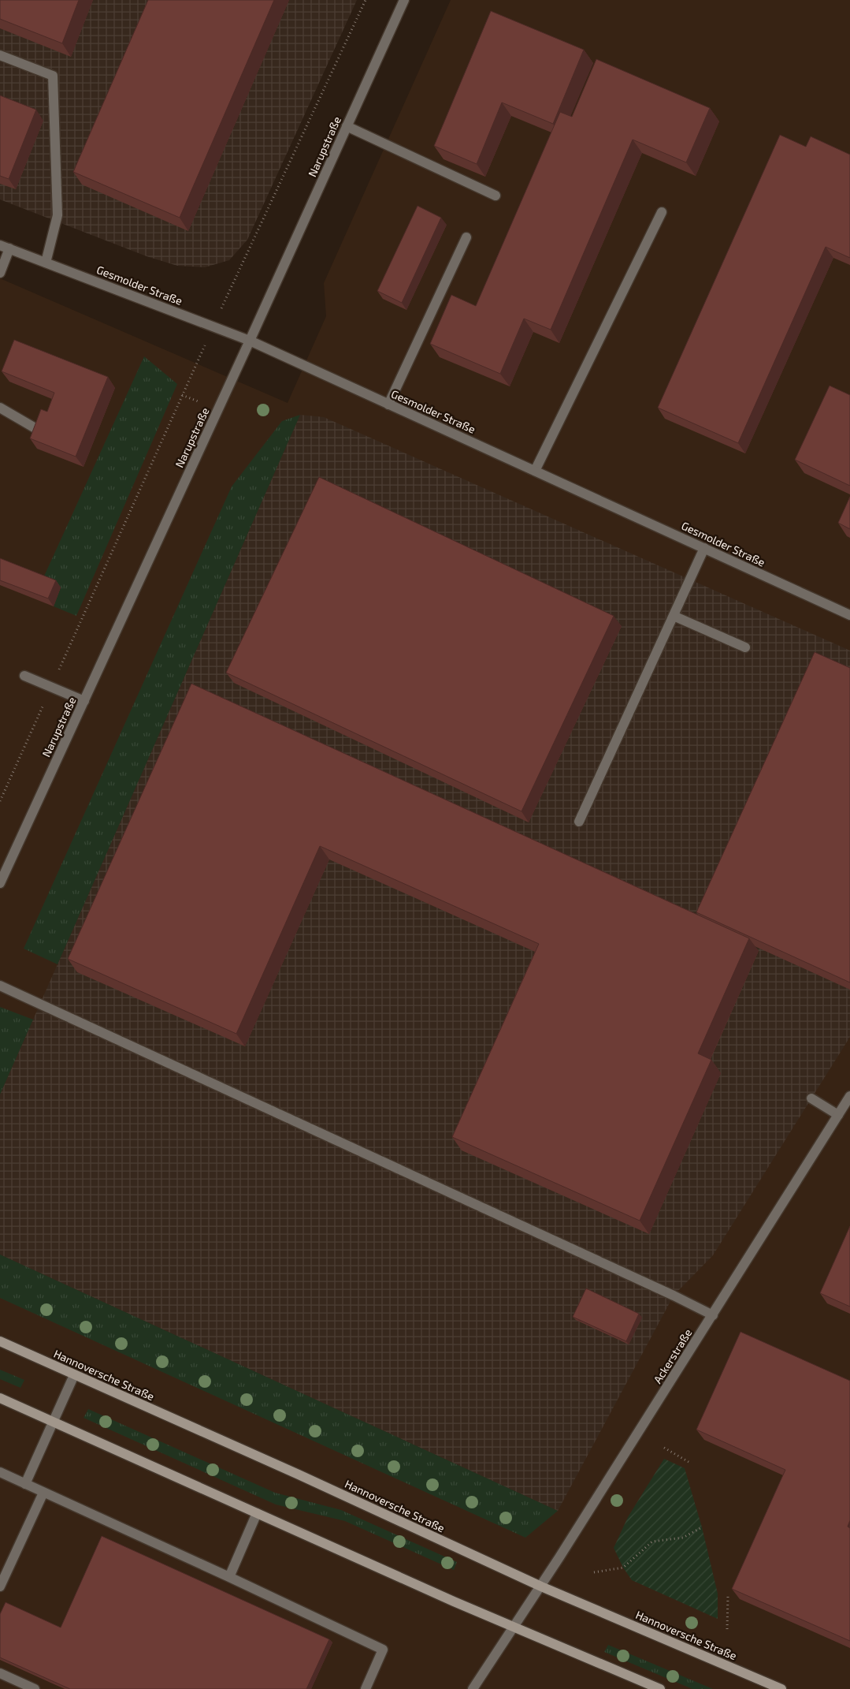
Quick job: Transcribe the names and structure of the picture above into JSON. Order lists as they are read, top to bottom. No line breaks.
{"streets":{"main road":["Hannoversche Straße"],"street":["Narupstraße","Gesmolder Straße","Ackerstraße"]},"crossings":[["Narupstraße","Gesmolder Straße"],["Ackerstraße","Hannoversche Straße"]]}
